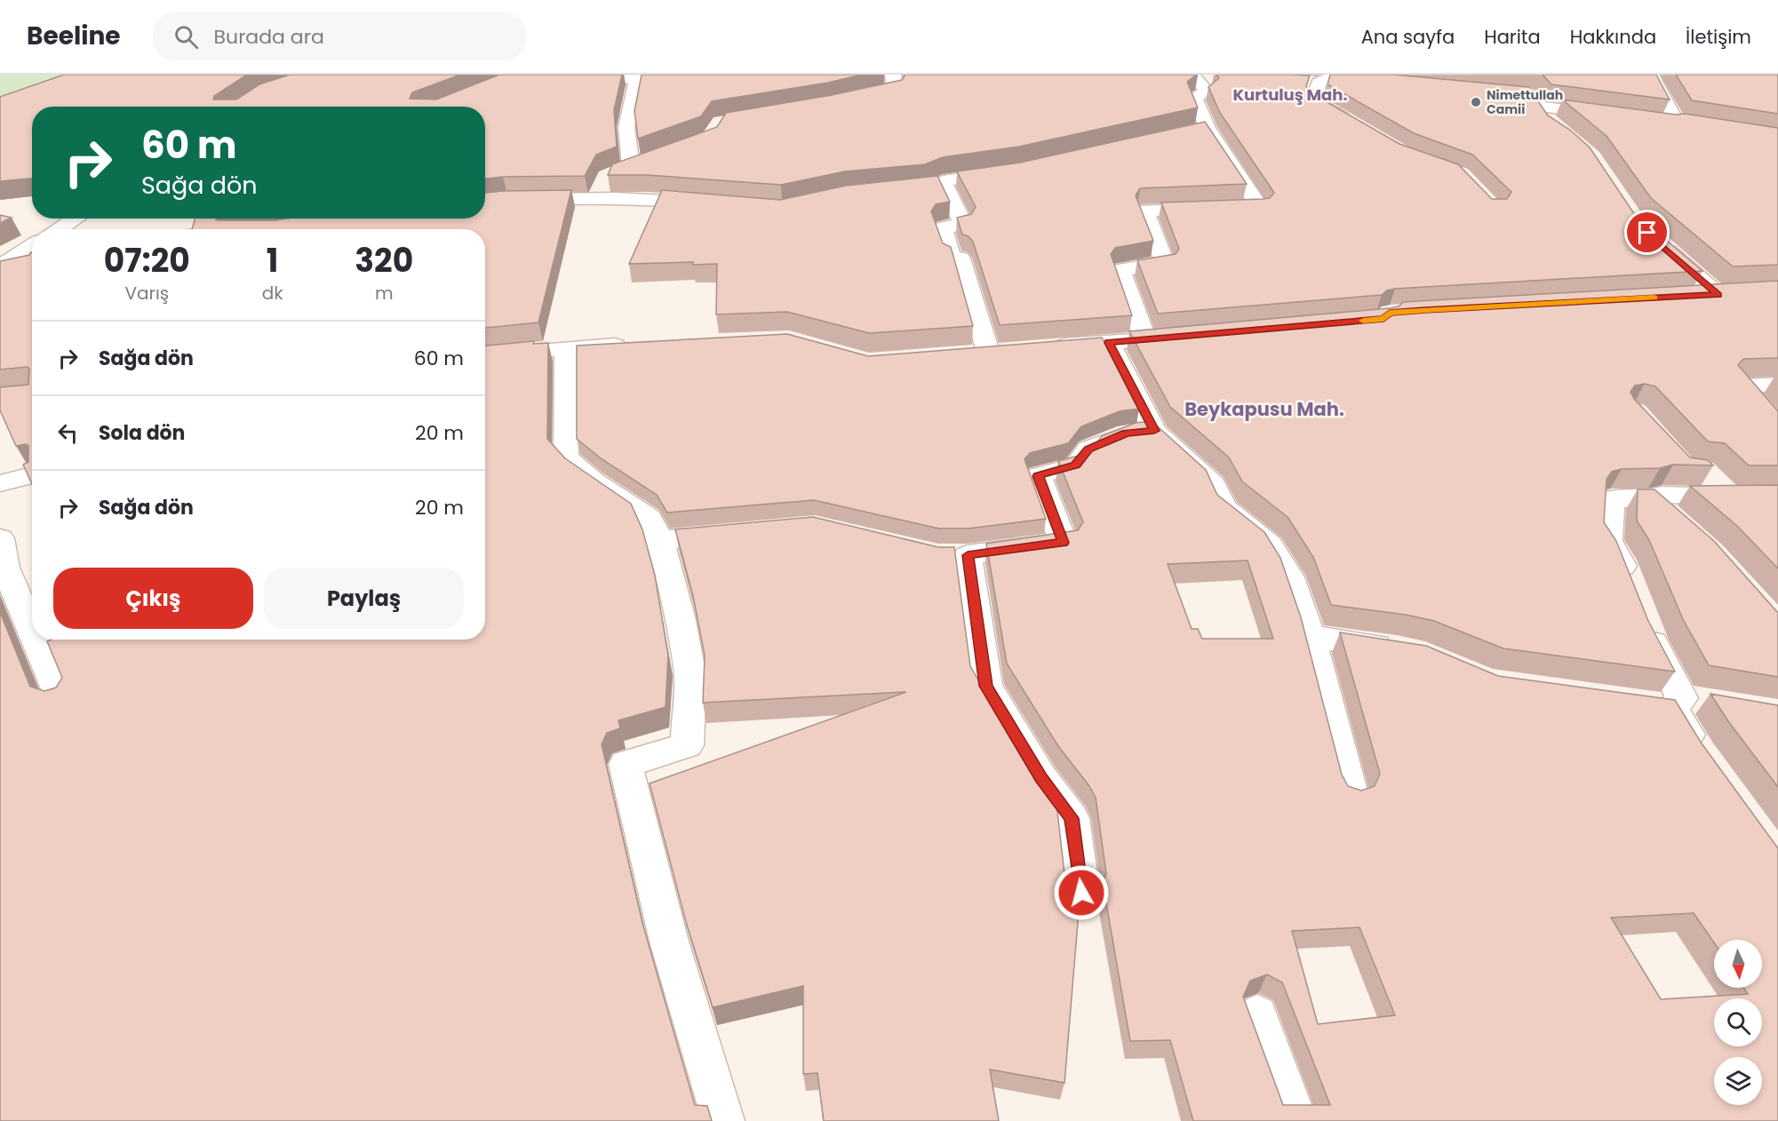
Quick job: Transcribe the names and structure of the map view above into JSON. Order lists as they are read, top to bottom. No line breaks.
{"districts":["Kurtuluş Mah.","Beykapusu Mah."],"places":["Nimettullah Camii"],"north":"bottom","page":{"header":"Beeline","search":"Burada ara","nav":["Ana sayfa","Harita","Hakkında","İletişim"],"turn":["60 m","Sağa dön"],"eta":["07:20","Varış","1","dk","320","m"],"list":[{"name":"Sağa dön","value":"60 m"},{"name":"Sola dön","value":"20 m"},{"name":"Sağa dön","value":"20 m"}],"buttons":["Çıkış","Paylaş"]}}
